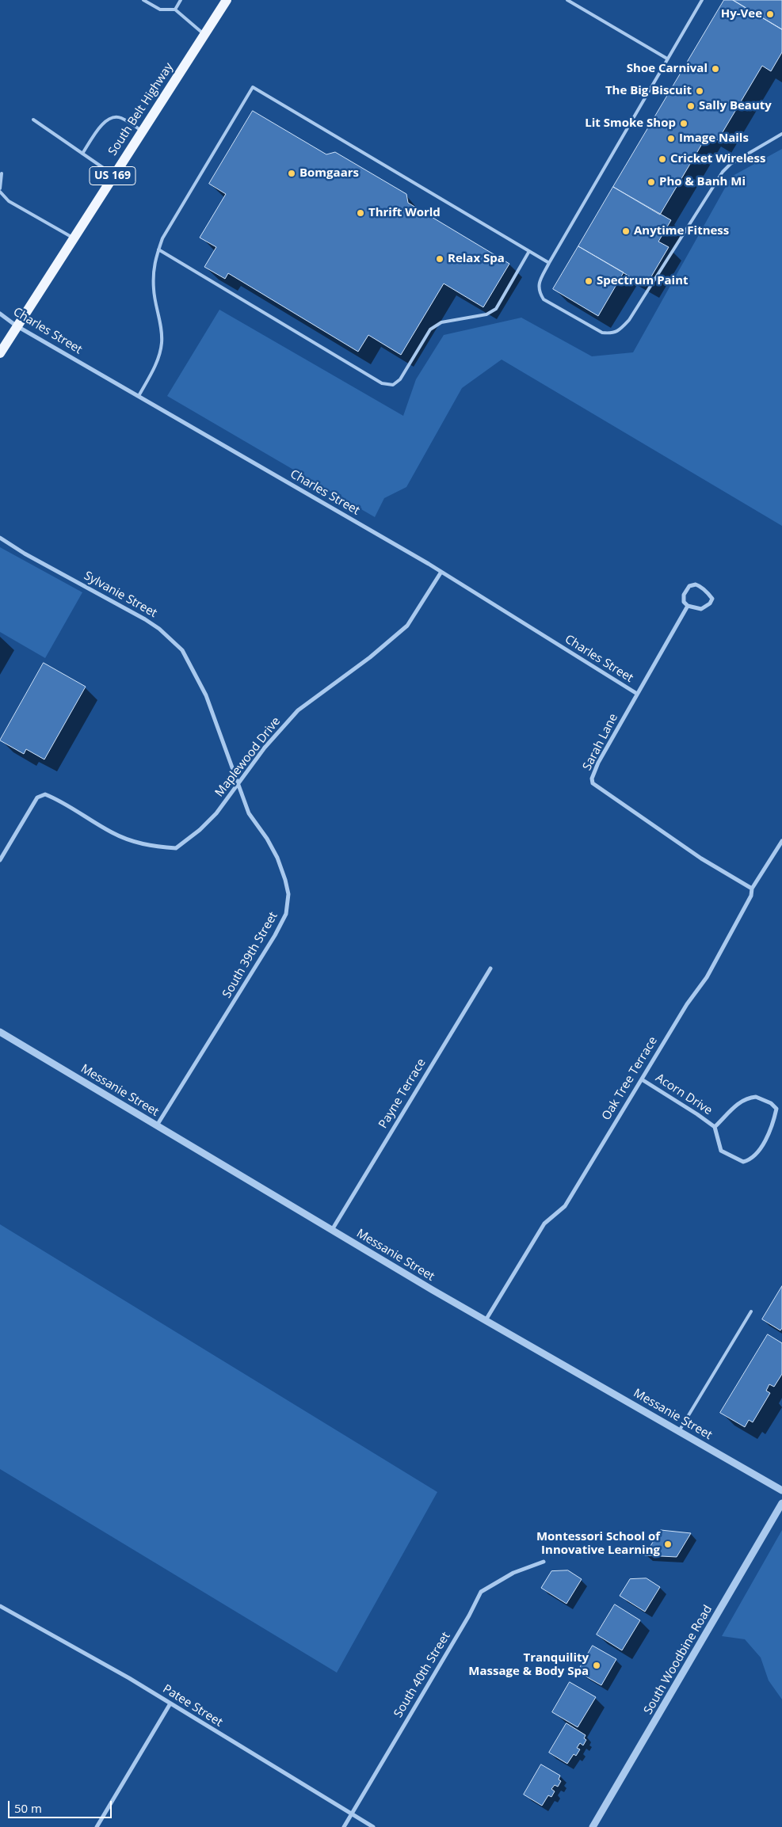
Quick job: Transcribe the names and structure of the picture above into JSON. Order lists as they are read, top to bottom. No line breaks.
{"streets":{"main road":["South Belt Highway","US 169"],"street":["Charles Street","Sylvanie Street","Sarah Lane","Maplewood Drive","South 39th Street","Oak Tree Terrace","Messanie Street","Payne Terrace","Acorn Drive","South Woodbine Road","South 40th Street","Patee Street"]},"crossings":[["South Belt Highway","Charles Street"],["Charles Street","Sarah Lane"],["Charles Street","Maplewood Drive"],["Sylvanie Street","Maplewood Drive"],["Sylvanie Street","South 39th Street"],["Sarah Lane","Oak Tree Terrace"],["Maplewood Drive","South 39th Street"],["South 39th Street","Messanie Street"],["Oak Tree Terrace","Messanie Street"],["Oak Tree Terrace","Acorn Drive"],["Messanie Street","Payne Terrace"],["South 40th Street","Patee Street"]],"places":["Hy-Vee","Shoe Carnival","The Big Biscuit","Sally Beauty","Lit Smoke Shop","Image Nails","Cricket Wireless","Bomgaars","Pho & Banh Mi","Thrift World","Anytime Fitness","Relax Spa","Spectrum Paint","Montessori School of Innovative Learning","Tranquility Massage & Body Spa"],"scale_bar":"50 m"}
